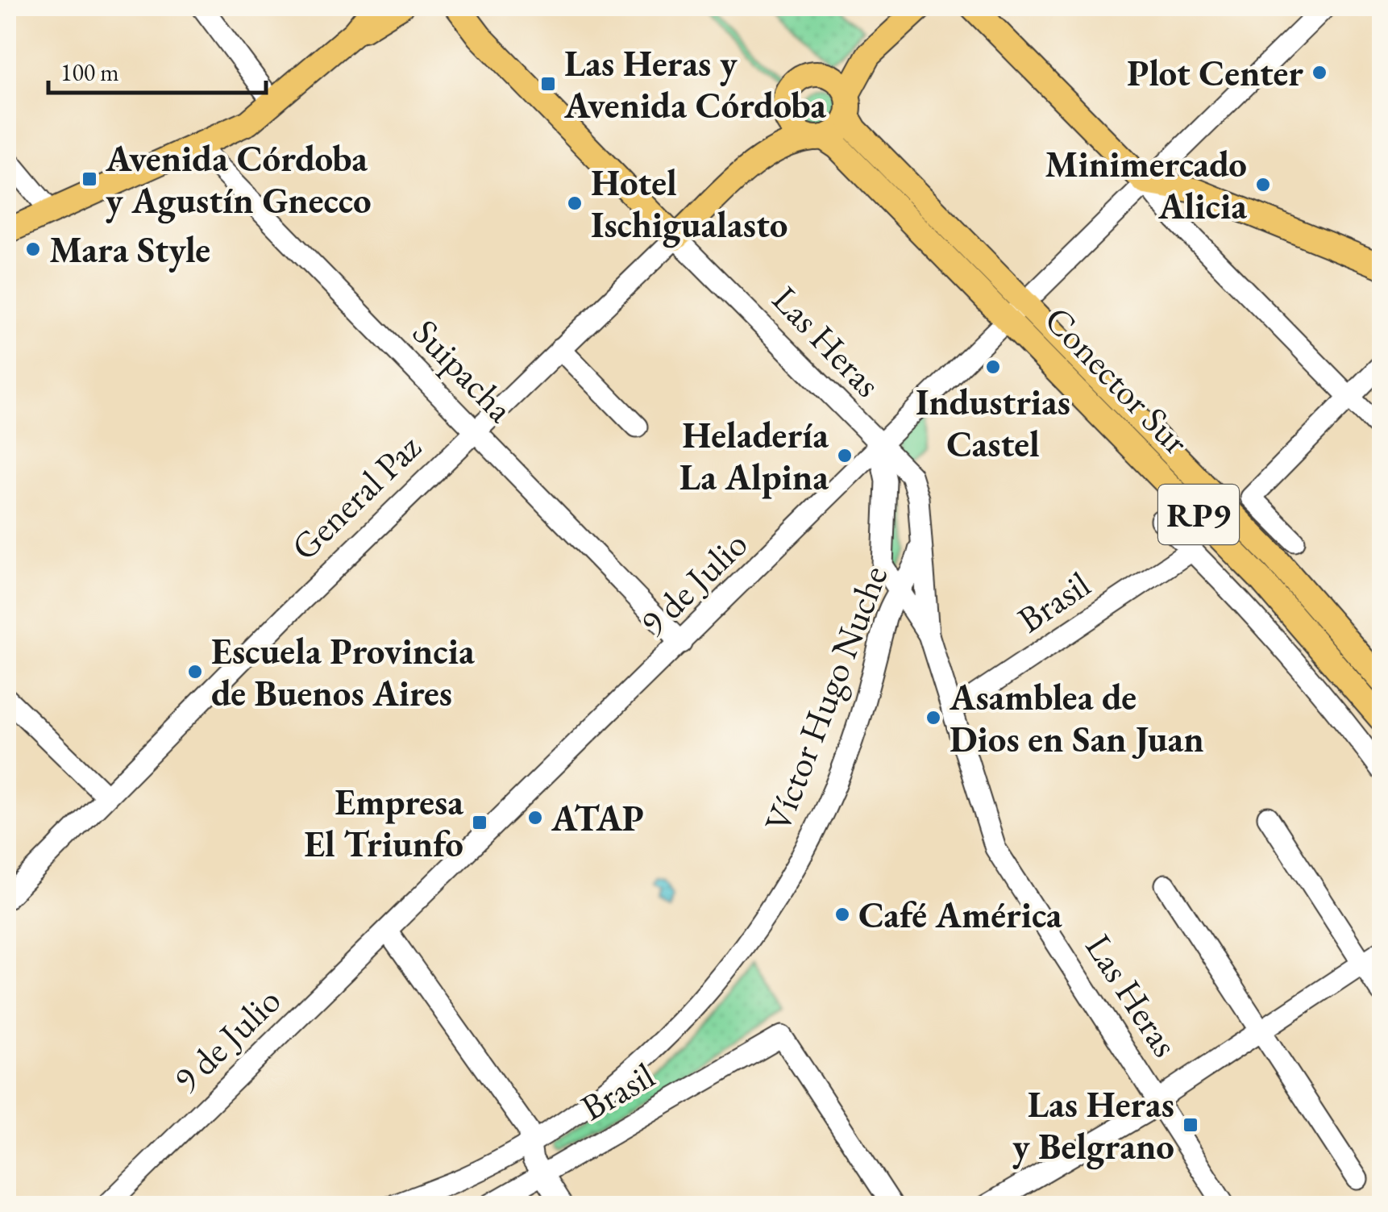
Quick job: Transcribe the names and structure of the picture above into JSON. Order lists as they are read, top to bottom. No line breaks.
{"streets":{"main road":["Las Heras","Conector Sur","General Paz","RP9"],"street":["Suipacha","9 de Julio","Brasil","Víctor Hugo Nuche"]},"crossings":[["Las Heras","General Paz"],["Las Heras","9 de Julio"],["Las Heras","Brasil"],["Las Heras","Víctor Hugo Nuche"],["Suipacha","General Paz"],["Suipacha","9 de Julio"],["Conector Sur","General Paz"],["Conector Sur","9 de Julio"]],"places":{"other":["Plot Center","Minimercado Alicia","Hotel Ischigualasto","Mara Style","Industrias Castel","Heladería La Alpina","Escuela Provincia de Buenos Aires","Asamblea de Dios en San Juan","ATAP","Café América"],"transit":["Las Heras y Avenida Córdoba","Avenida Córdoba y Agustín Gnecco","Empresa El Triunfo","Las Heras y Belgrano"]},"scale_bar":"100 m"}
